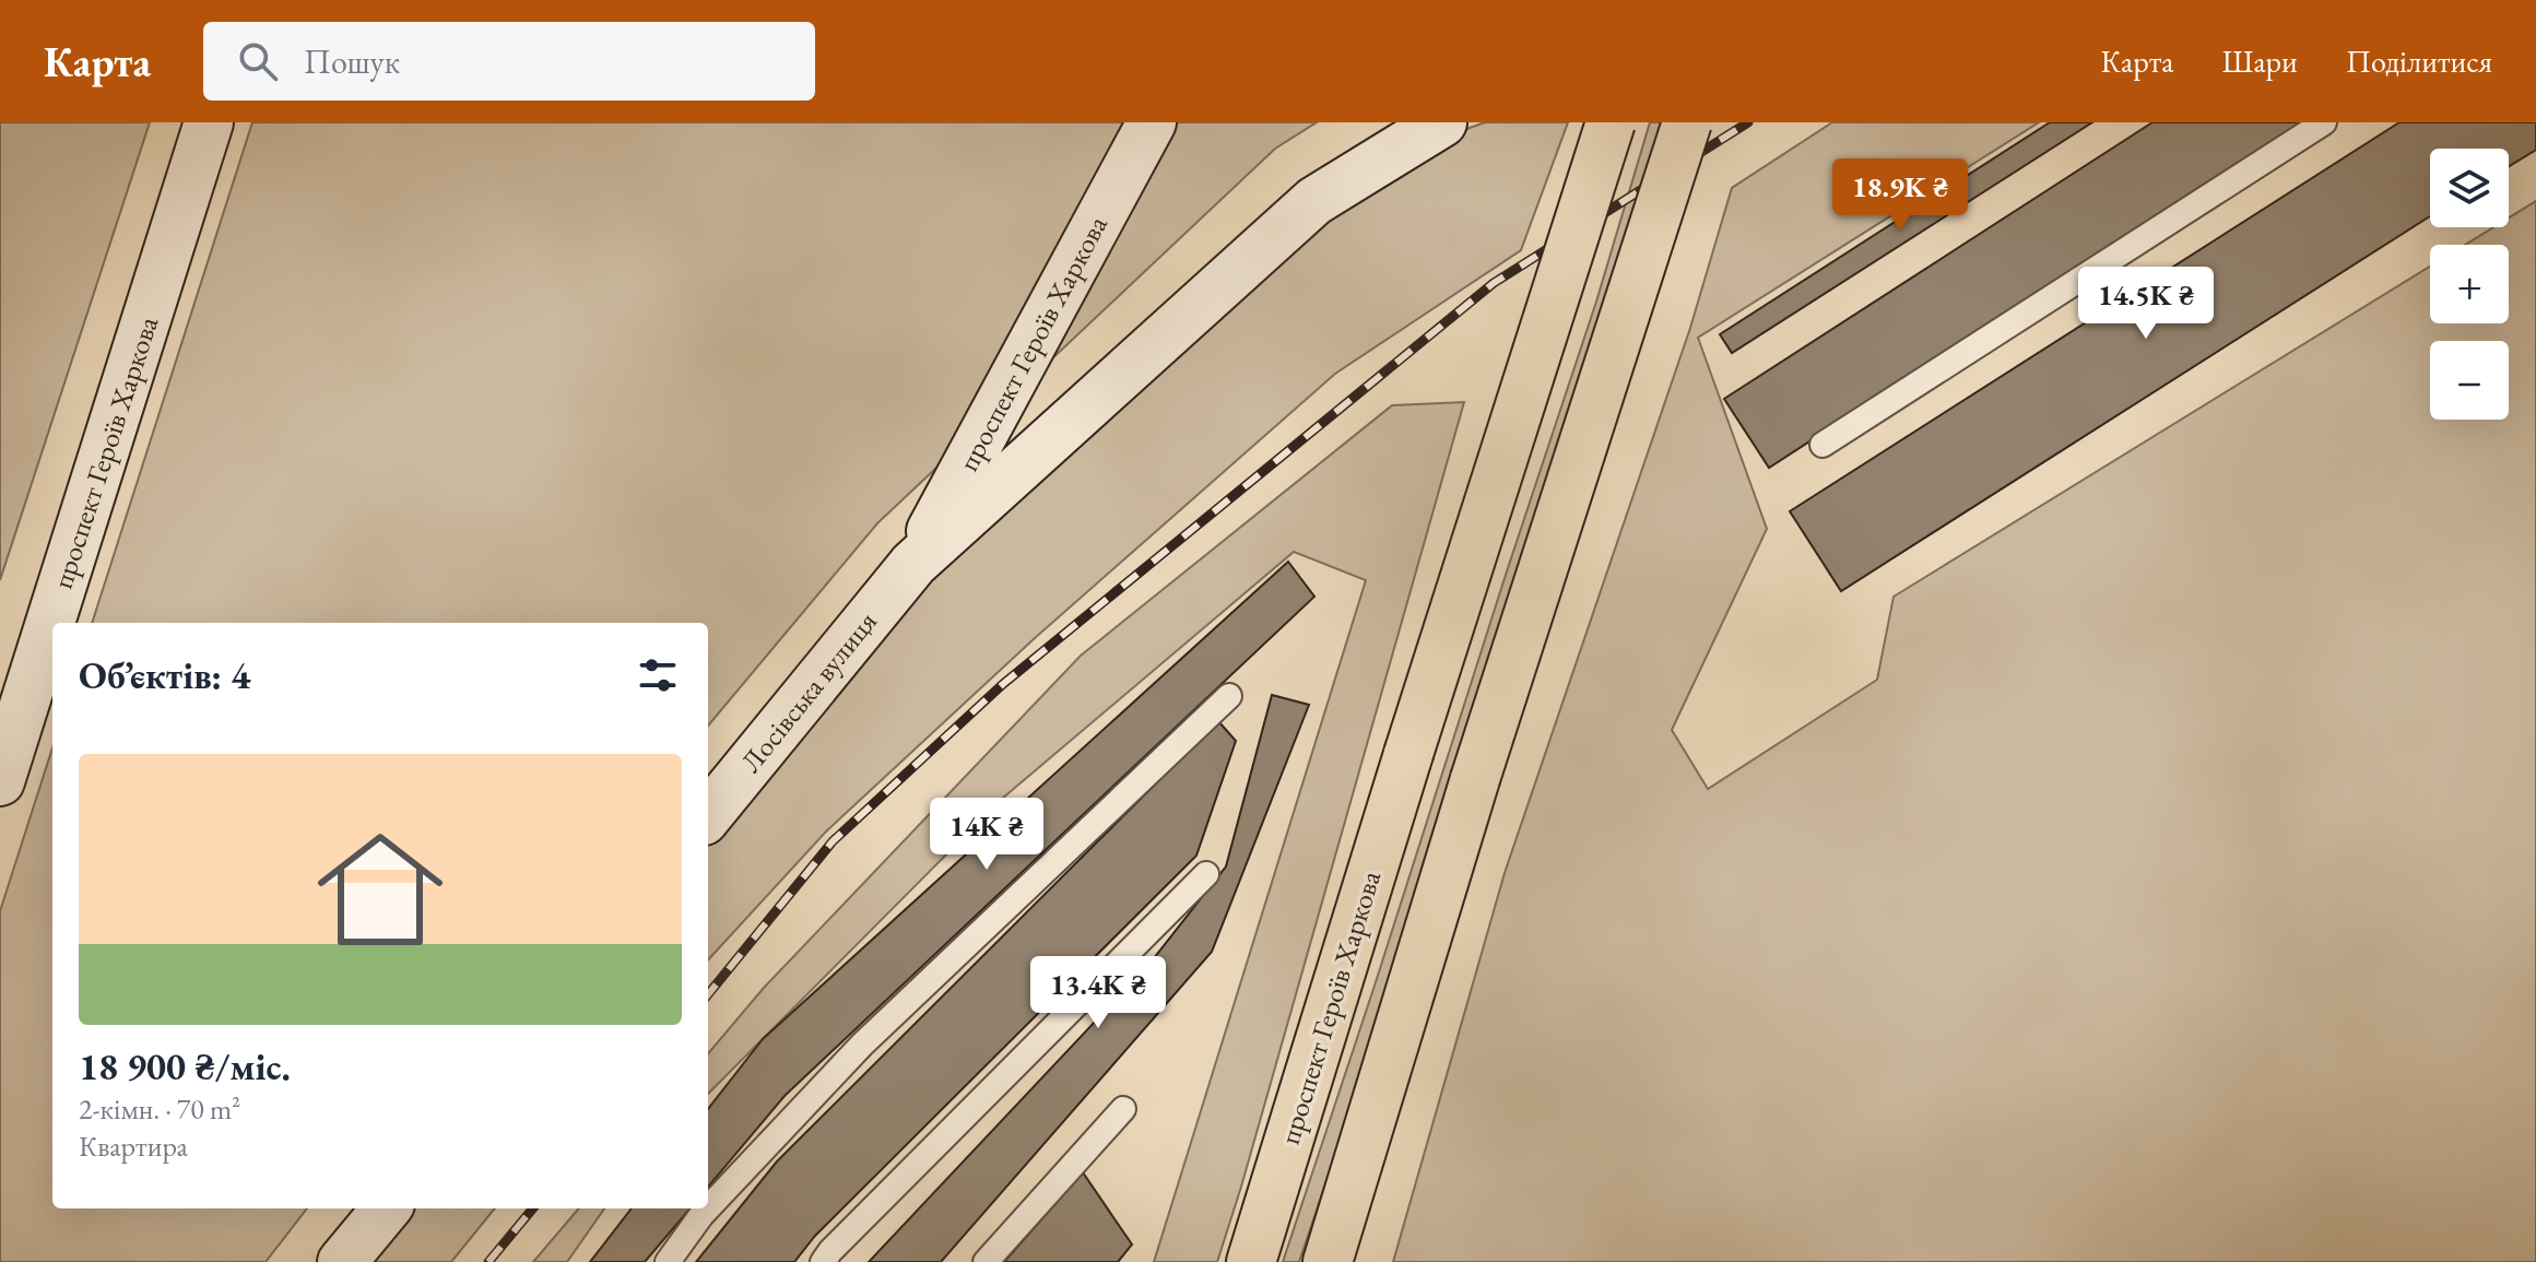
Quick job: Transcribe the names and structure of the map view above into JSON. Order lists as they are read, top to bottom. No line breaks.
{"streets":{"main road":["проспект Героїв Харкова","Лосівська вулиця"]},"crossings":[["проспект Героїв Харкова","Лосівська вулиця"]],"page":{"header":"Карта","search":"Пошук","nav":["Карта","Шари","Поділитися"],"map_buttons":["+","−"],"price":["18.9K ₴","14.5K ₴","14K ₴","13.4K ₴"],"heading":"Об’єктів: 4","list":[{"name":"18 900 ₴/міс.","note":"2-кімн. · 70 m² · Квартира"}]}}
